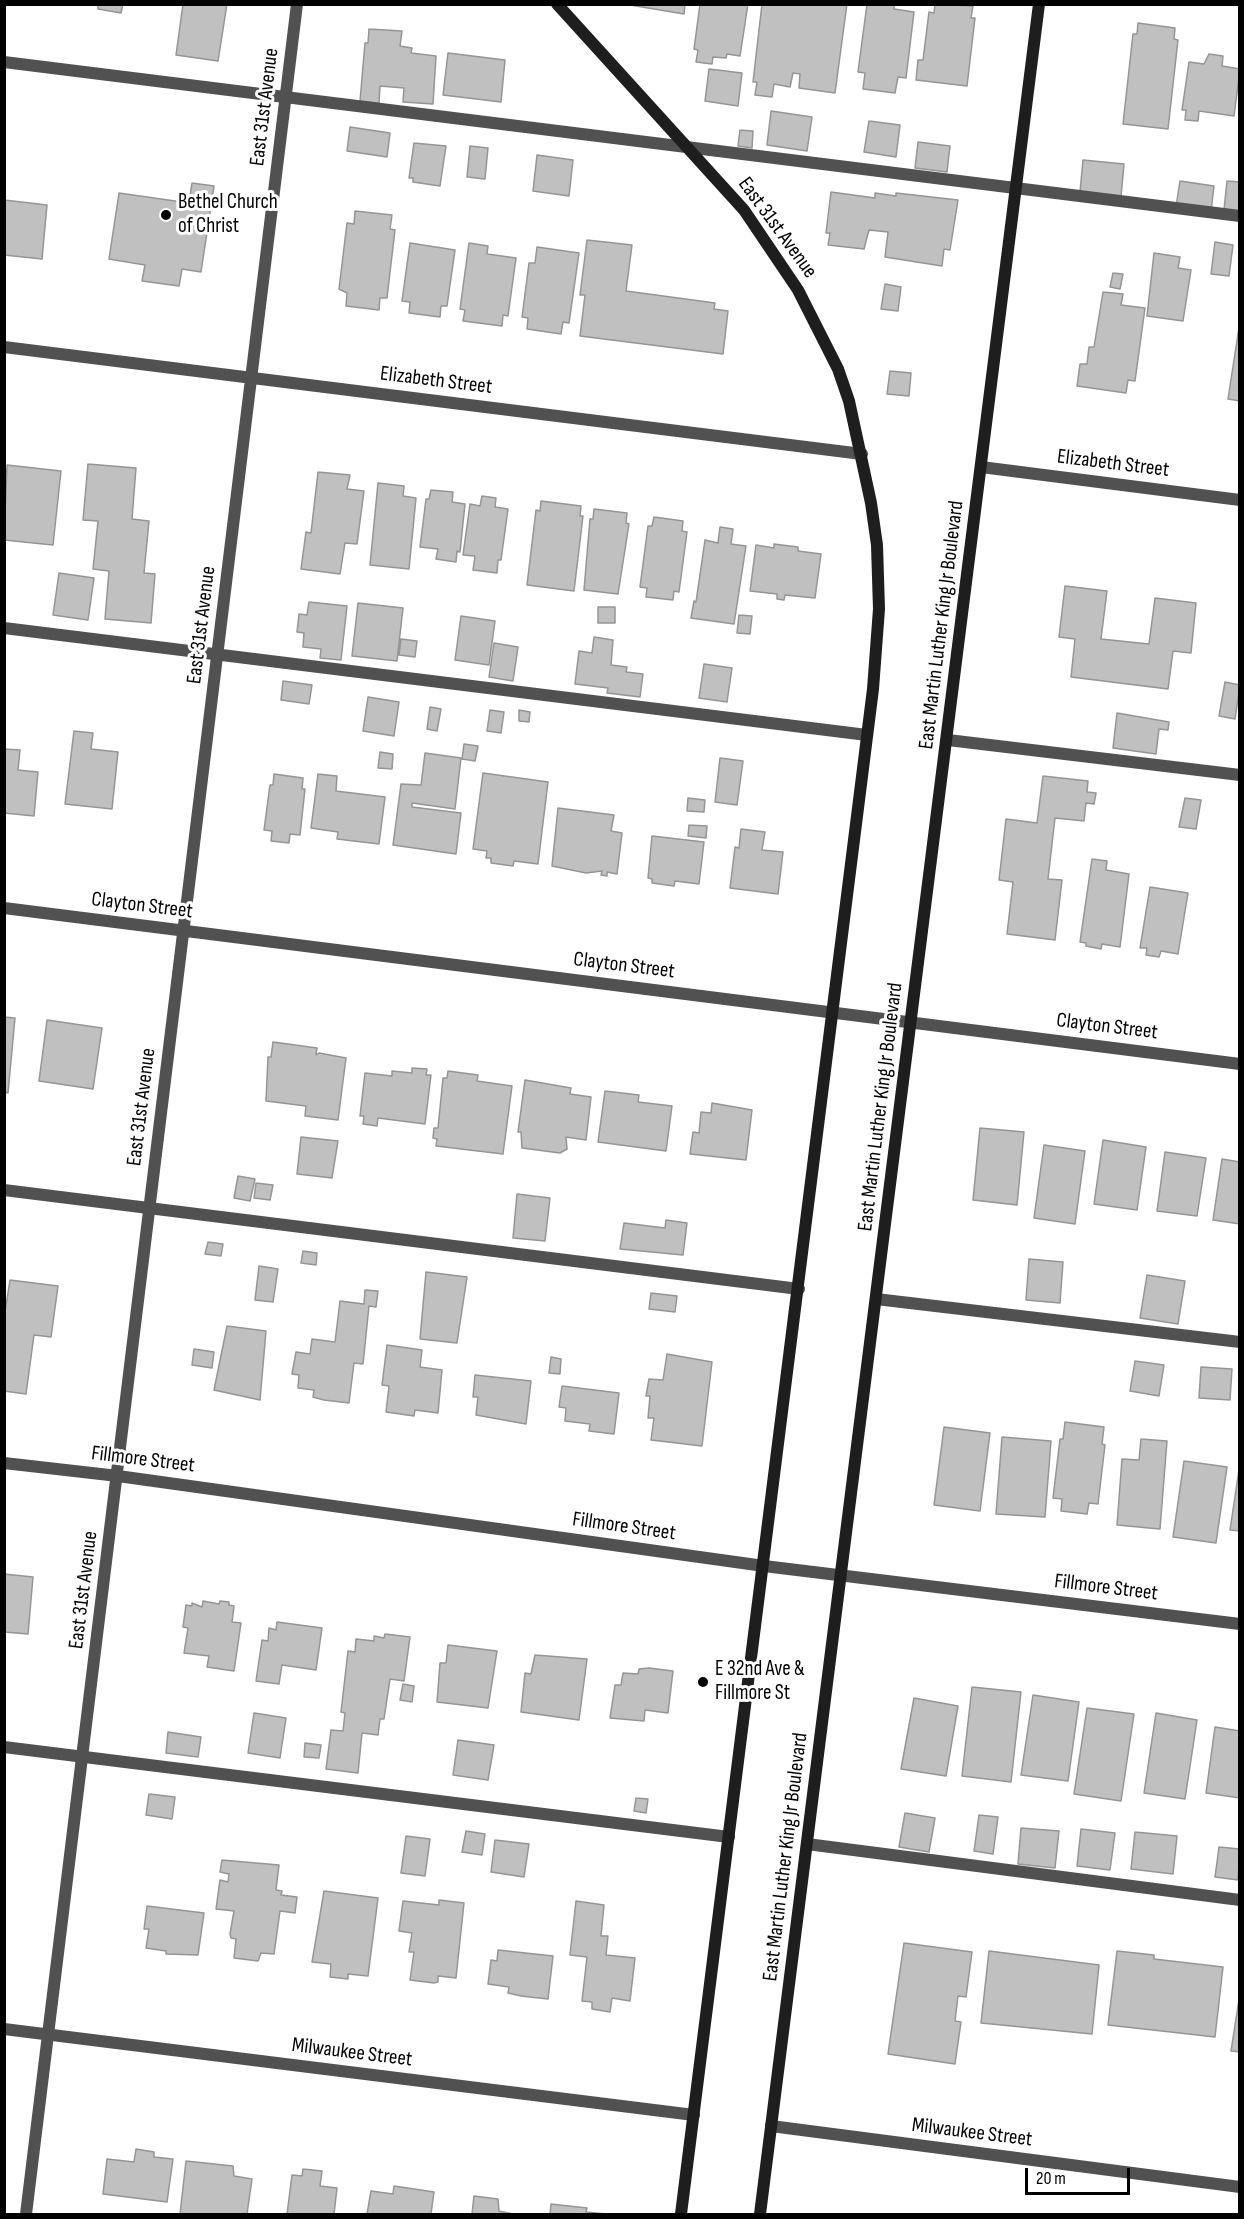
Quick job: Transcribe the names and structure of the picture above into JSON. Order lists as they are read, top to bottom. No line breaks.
{"streets":{"main road":["East 31st Avenue","East Martin Luther King Jr Boulevard"],"street":["Elizabeth Street","Clayton Street","Fillmore Street","Milwaukee Street"]},"crossings":[["East 31st Avenue","Elizabeth Street"],["East 31st Avenue","Clayton Street"],["East 31st Avenue","Fillmore Street"],["East 31st Avenue","Milwaukee Street"],["Elizabeth Street","East Martin Luther King Jr Boulevard"],["East Martin Luther King Jr Boulevard","Clayton Street"],["East Martin Luther King Jr Boulevard","Fillmore Street"],["East Martin Luther King Jr Boulevard","Milwaukee Street"]],"places":["Bethel Church of Christ","E 32nd Ave & Fillmore St"],"scale_bar":"20 m"}
